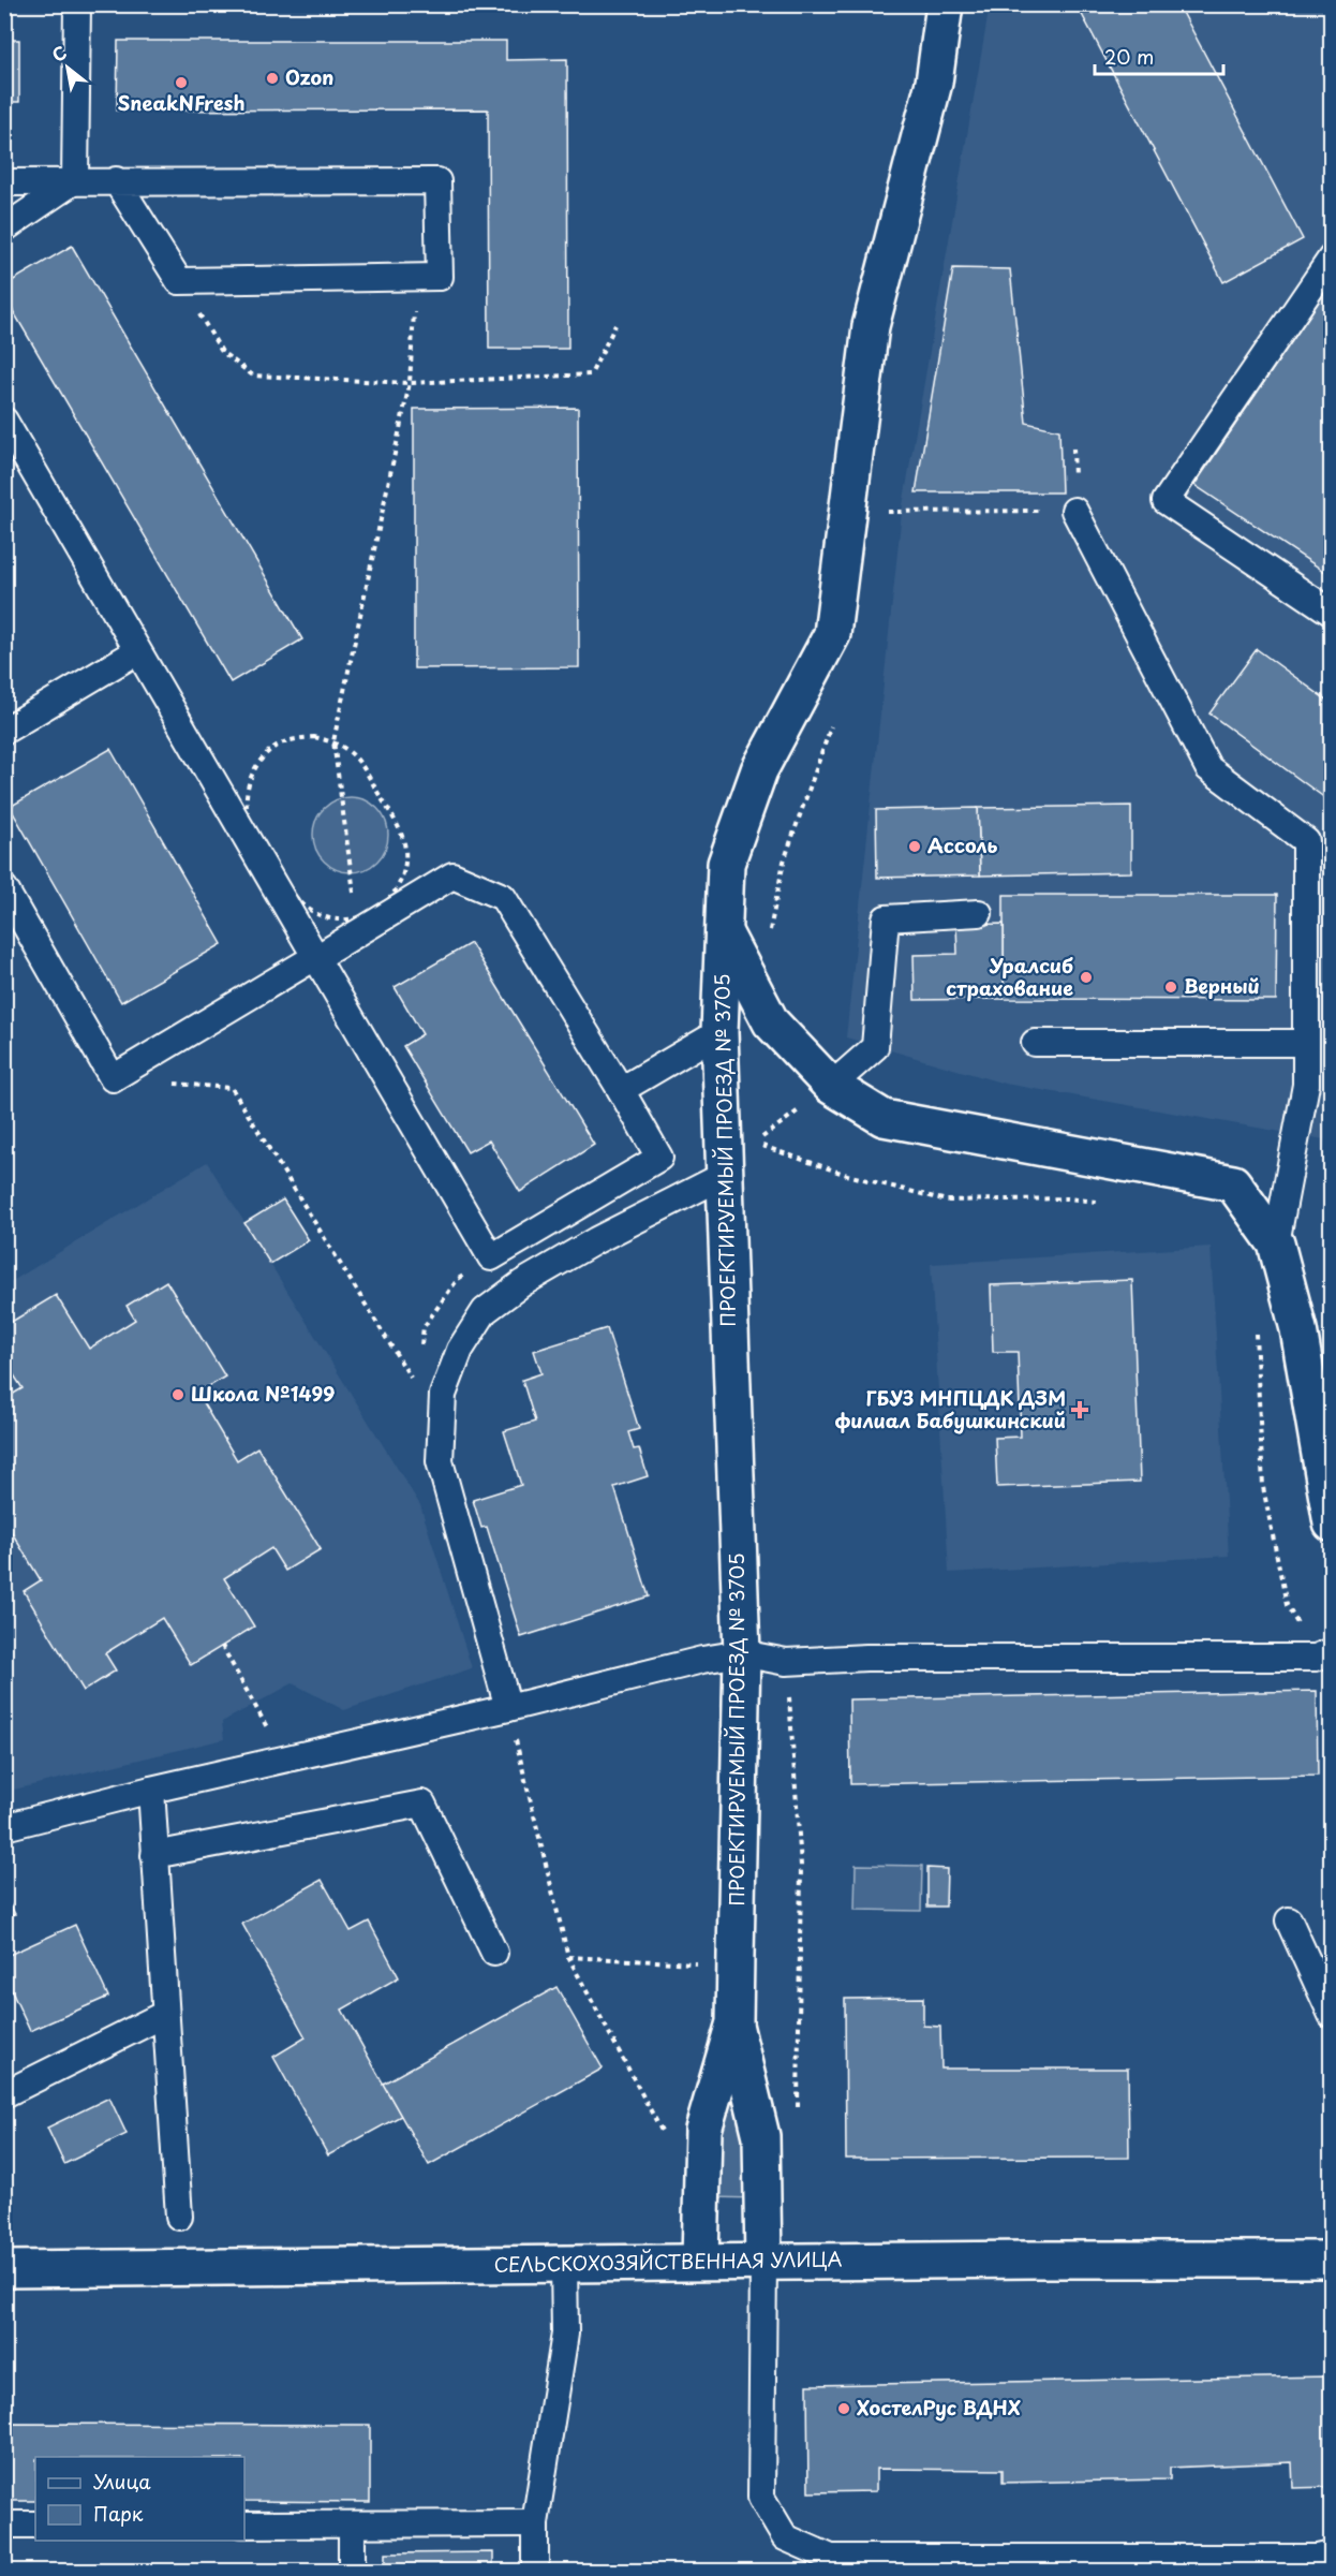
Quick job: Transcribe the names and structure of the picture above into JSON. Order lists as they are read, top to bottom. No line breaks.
{"streets":{"street":["ПРОЕКТИРУЕМЫЙ ПРОЕЗД № 3705","СЕЛЬСКОХОЗЯЙСТВЕННАЯ УЛИЦА"]},"crossings":[["ПРОЕКТИРУЕМЫЙ ПРОЕЗД № 3705","СЕЛЬСКОХОЗЯЙСТВЕННАЯ УЛИЦА"]],"places":{"other":["Ozon","SneakNFresh","Ассоль","Уралсиб страхование","Верный","Школа №1499","ХостелРус ВДНХ"],"health":["ГБУЗ МНПЦДК ДЗМ филиал Бабушкинский"]},"legend":["Улица","Парк"],"scale_bar":"20 m","north":"top left"}
